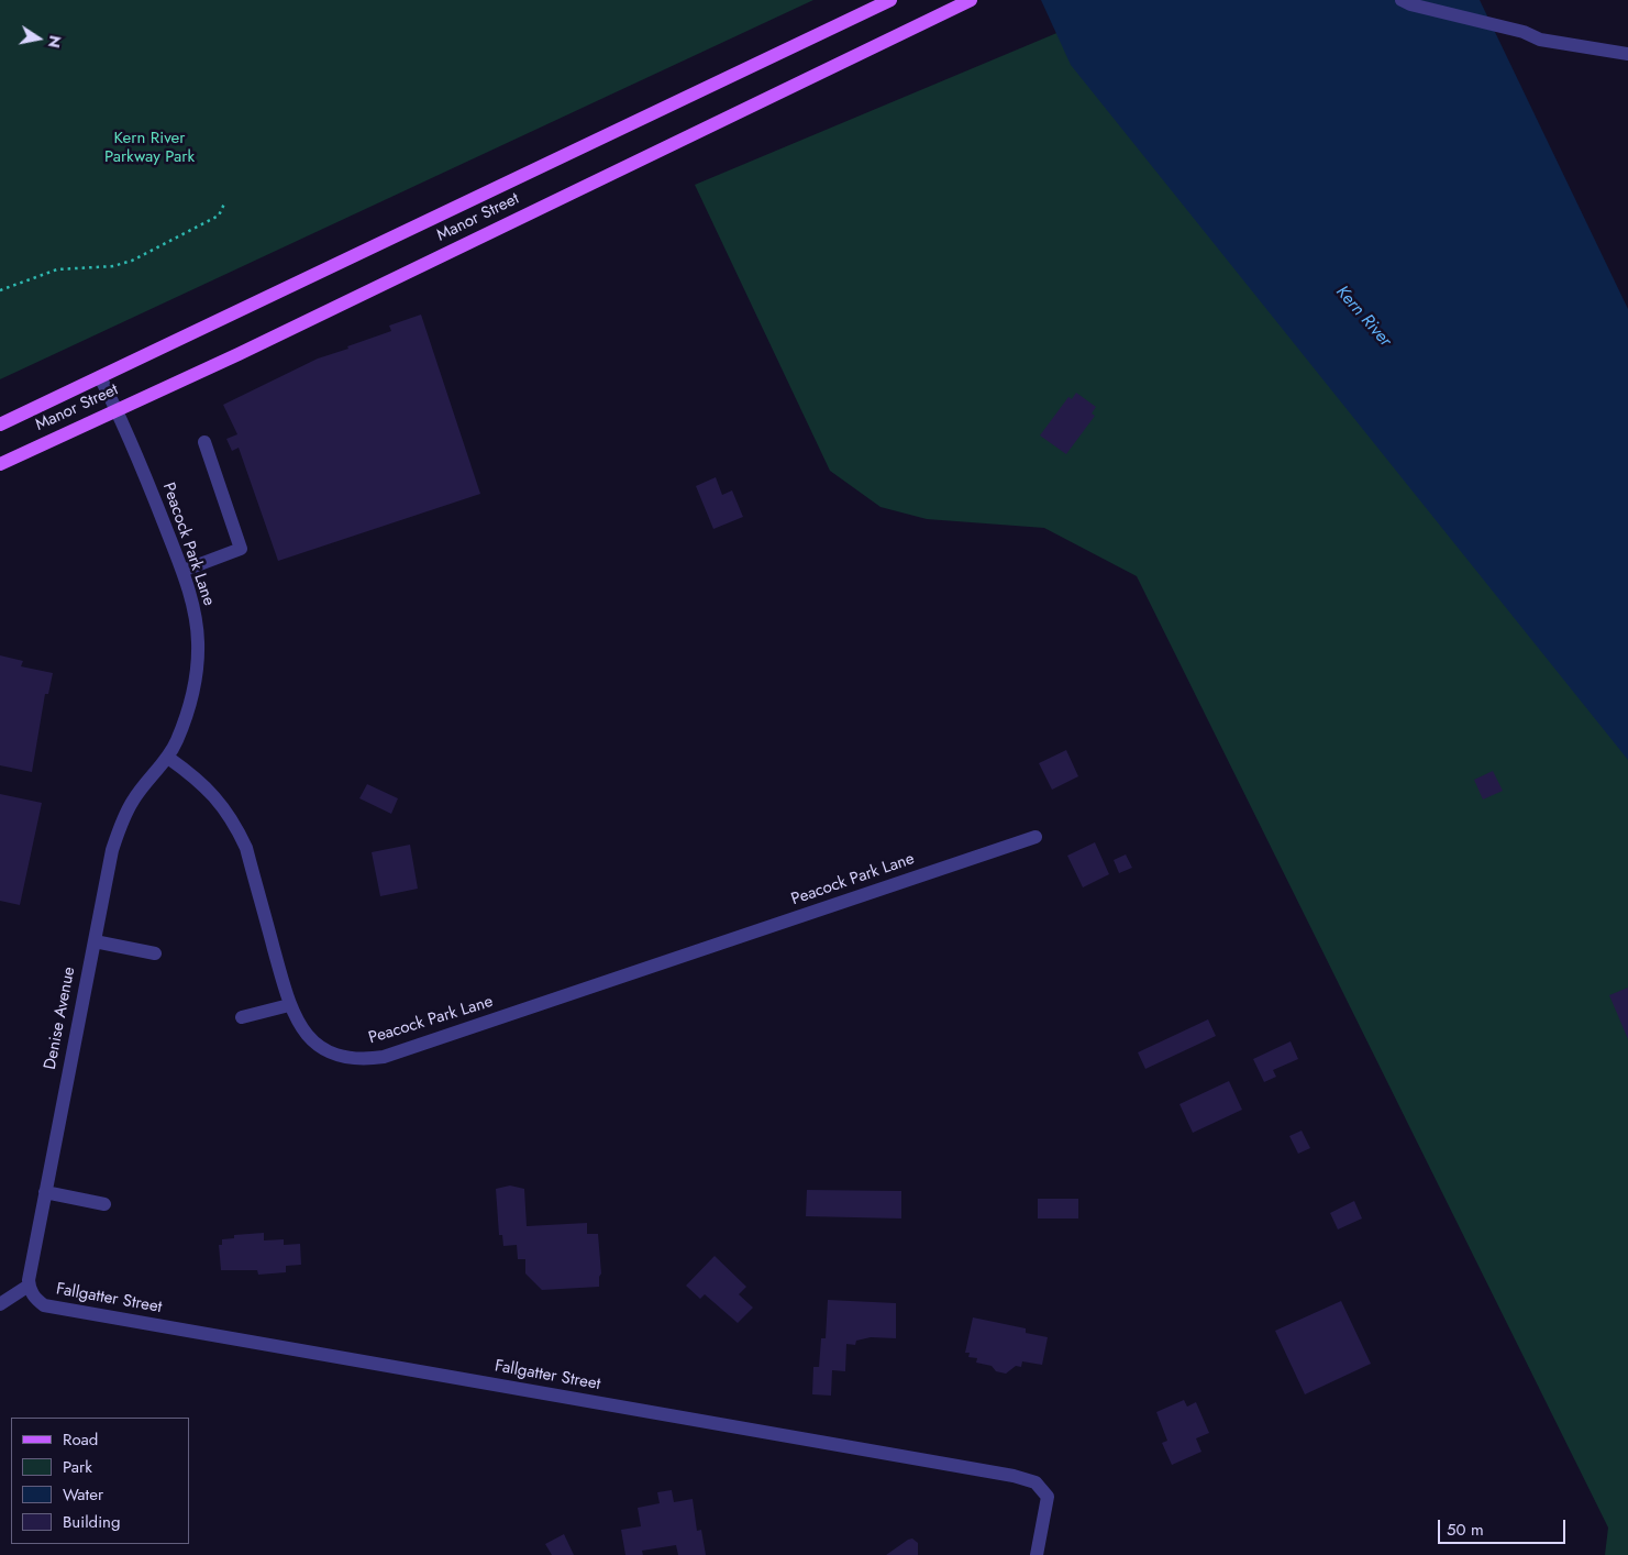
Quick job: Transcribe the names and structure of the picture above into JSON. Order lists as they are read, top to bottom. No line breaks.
{"streets":{"main road":["Manor Street"],"street":["Peacock Park Lane","Denise Avenue","Fallgatter Street"]},"crossings":[["Manor Street","Peacock Park Lane"],["Peacock Park Lane","Denise Avenue"],["Denise Avenue","Fallgatter Street"]],"water":["Kern River"],"parks":["Kern River Parkway Park"],"legend":["Road","Park","Water","Building"],"scale_bar":"50 m","north":"right"}
